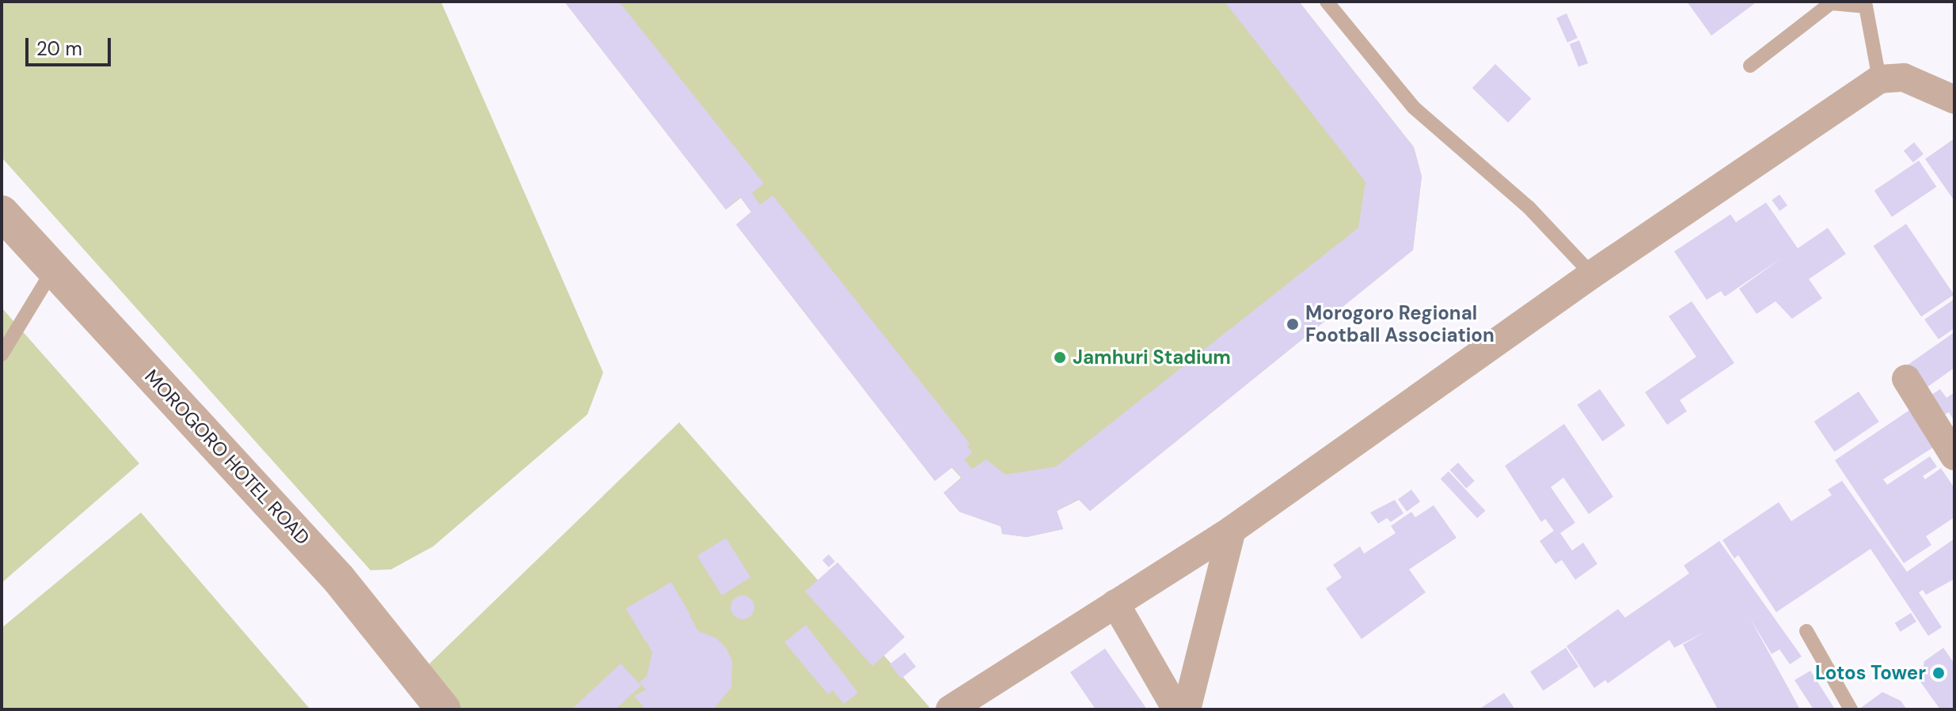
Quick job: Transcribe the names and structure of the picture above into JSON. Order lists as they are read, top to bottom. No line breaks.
{"streets":{"street":["MOROGORO HOTEL ROAD"]},"places":["Morogoro Regional Football Association","Jamhuri Stadium","Lotos Tower"],"scale_bar":"20 m"}
